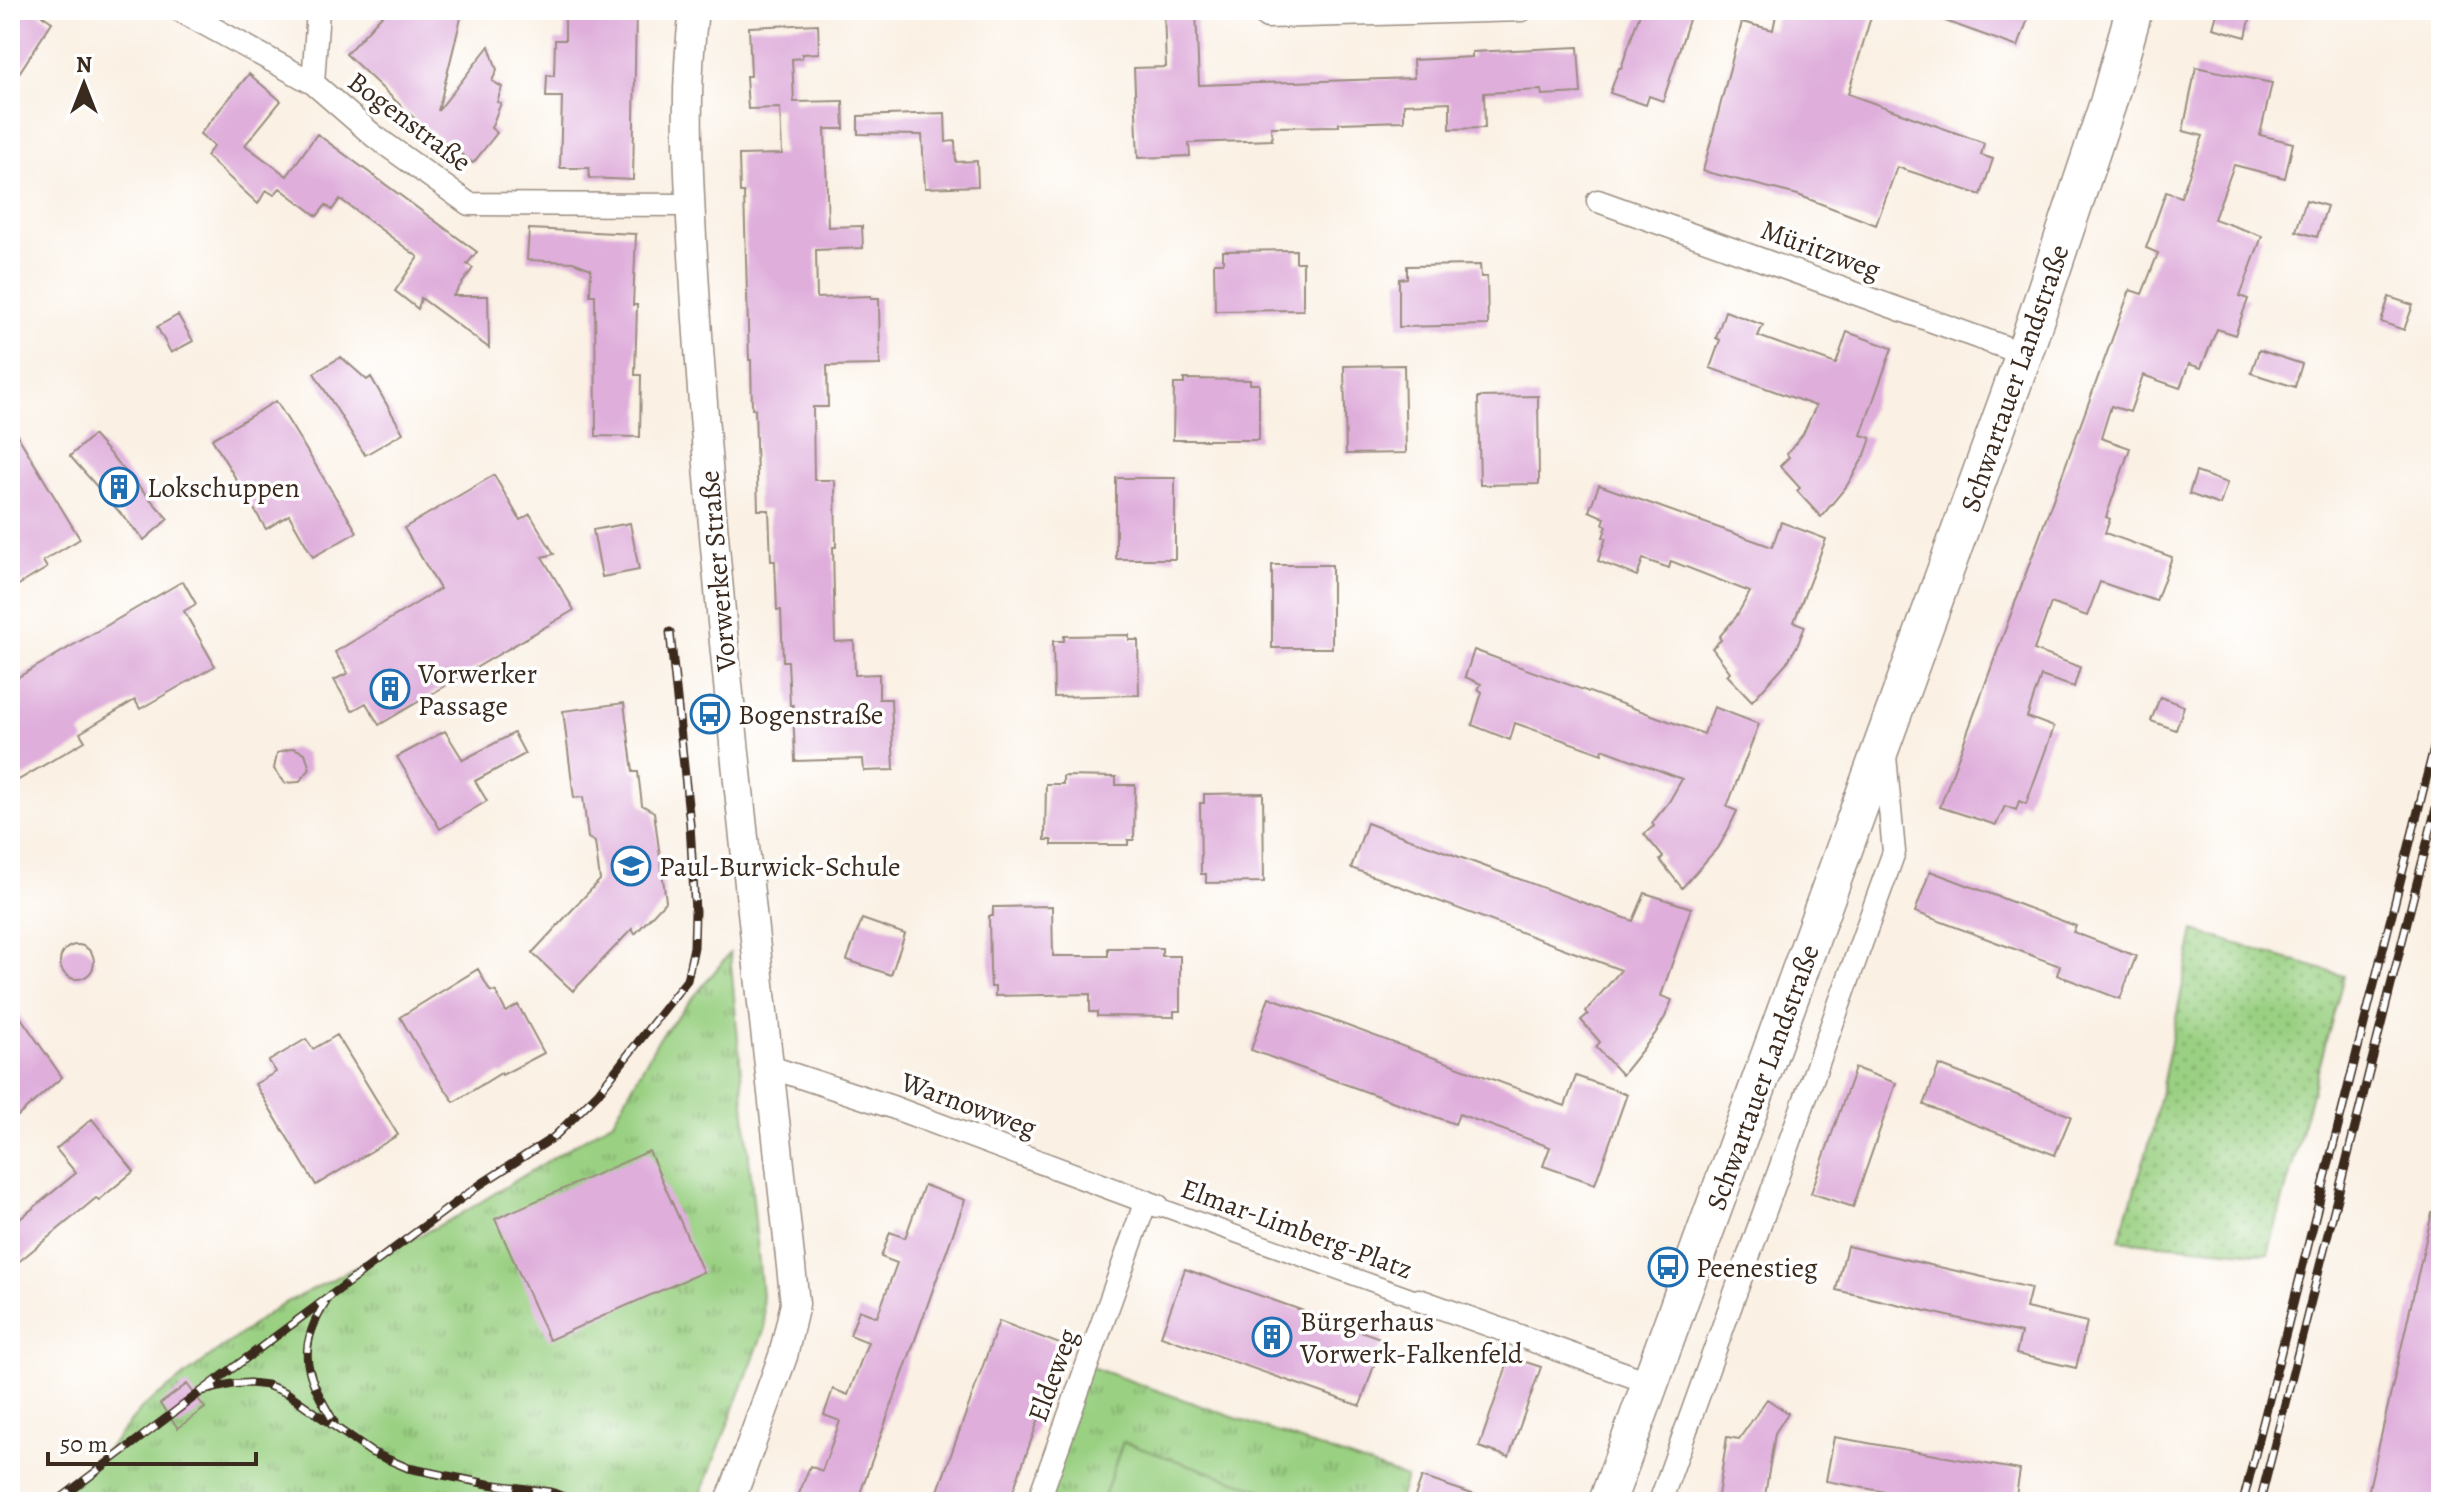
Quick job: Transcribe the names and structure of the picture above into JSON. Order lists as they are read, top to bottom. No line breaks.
{"streets":{"main road":["Schwartauer Landstraße"],"street":["Bogenstraße","Müritzweg","Vorwerker Straße","Warnowweg","Elmar-Limberg-Platz","Eldeweg"]},"crossings":[["Bogenstraße","Vorwerker Straße"],["Müritzweg","Schwartauer Landstraße"],["Vorwerker Straße","Warnowweg"],["Warnowweg","Elmar-Limberg-Platz"],["Warnowweg","Eldeweg"],["Elmar-Limberg-Platz","Eldeweg"]],"places":{"building":["Lokschuppen","Vorwerker Passage","Bürgerhaus Vorwerk-Falkenfeld"],"bus stop":["Bogenstraße","Peenestieg"],"school or university":["Paul-Burwick-Schule"]},"scale_bar":"50 m","north":"top"}
